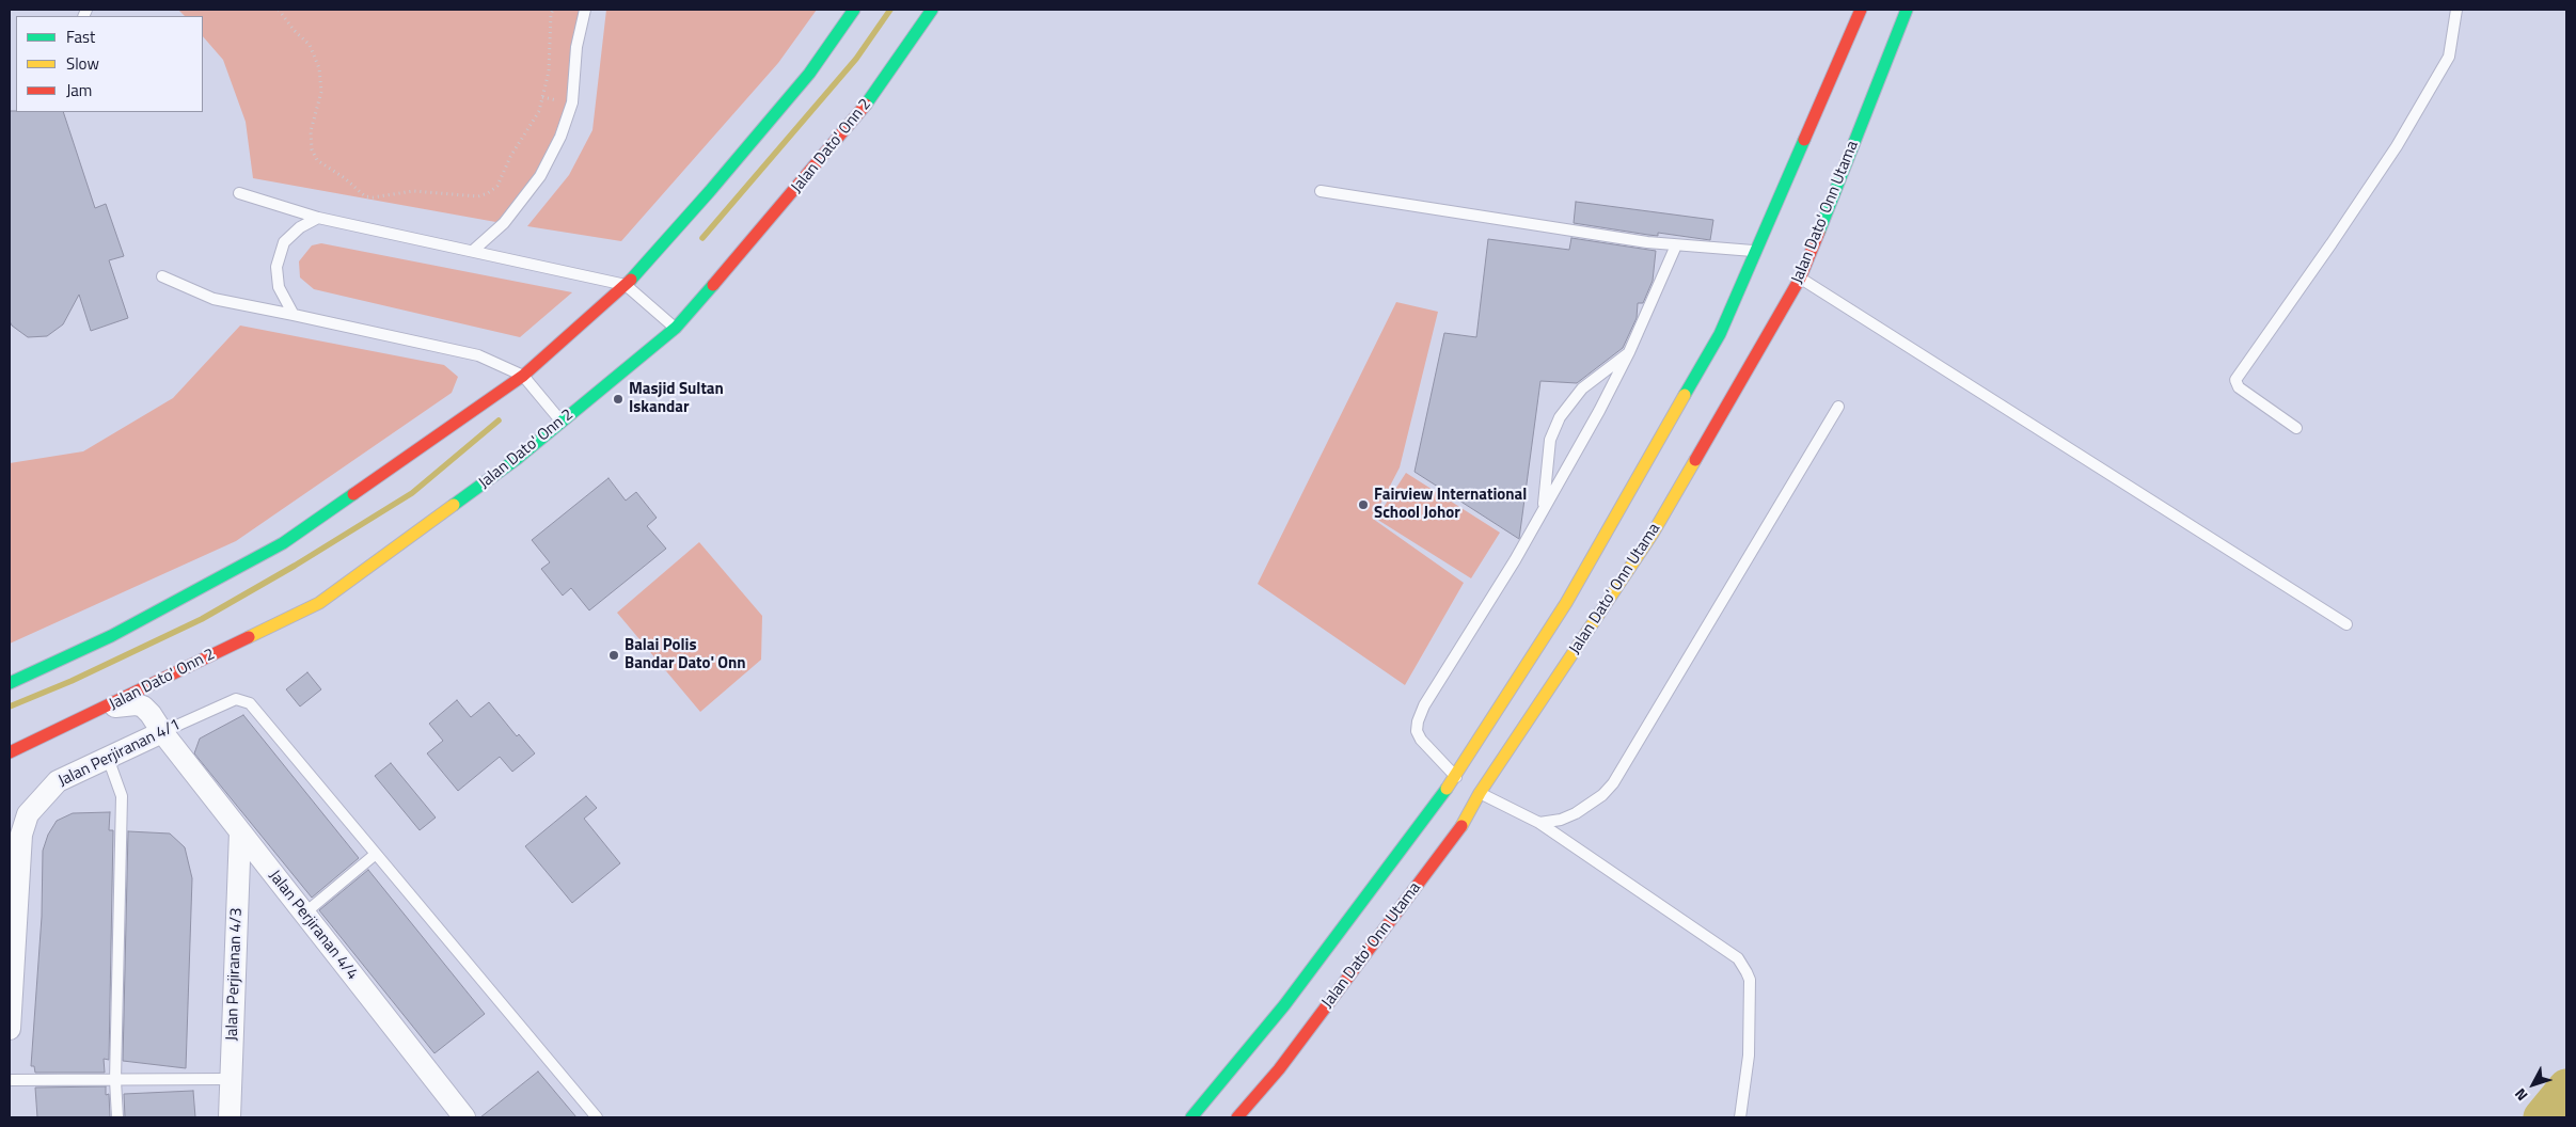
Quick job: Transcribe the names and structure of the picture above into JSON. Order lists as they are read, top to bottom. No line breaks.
{"streets":{"main road":["Jalan Dato' Onn 2","Jalan Dato' Onn Utama"],"street":["Jalan Perjiranan 4/1","Jalan Perjiranan 4/4","Jalan Perjiranan 4/3"]},"crossings":[["Jalan Dato' Onn 2","Jalan Perjiranan 4/4"],["Jalan Perjiranan 4/1","Jalan Perjiranan 4/4"],["Jalan Perjiranan 4/4","Jalan Perjiranan 4/3"]],"places":["Masjid Sultan Iskandar","Fairview International School Johor","Balai Polis Bandar Dato' Onn"],"legend":["Fast","Slow","Jam"],"north":"bottom left"}
